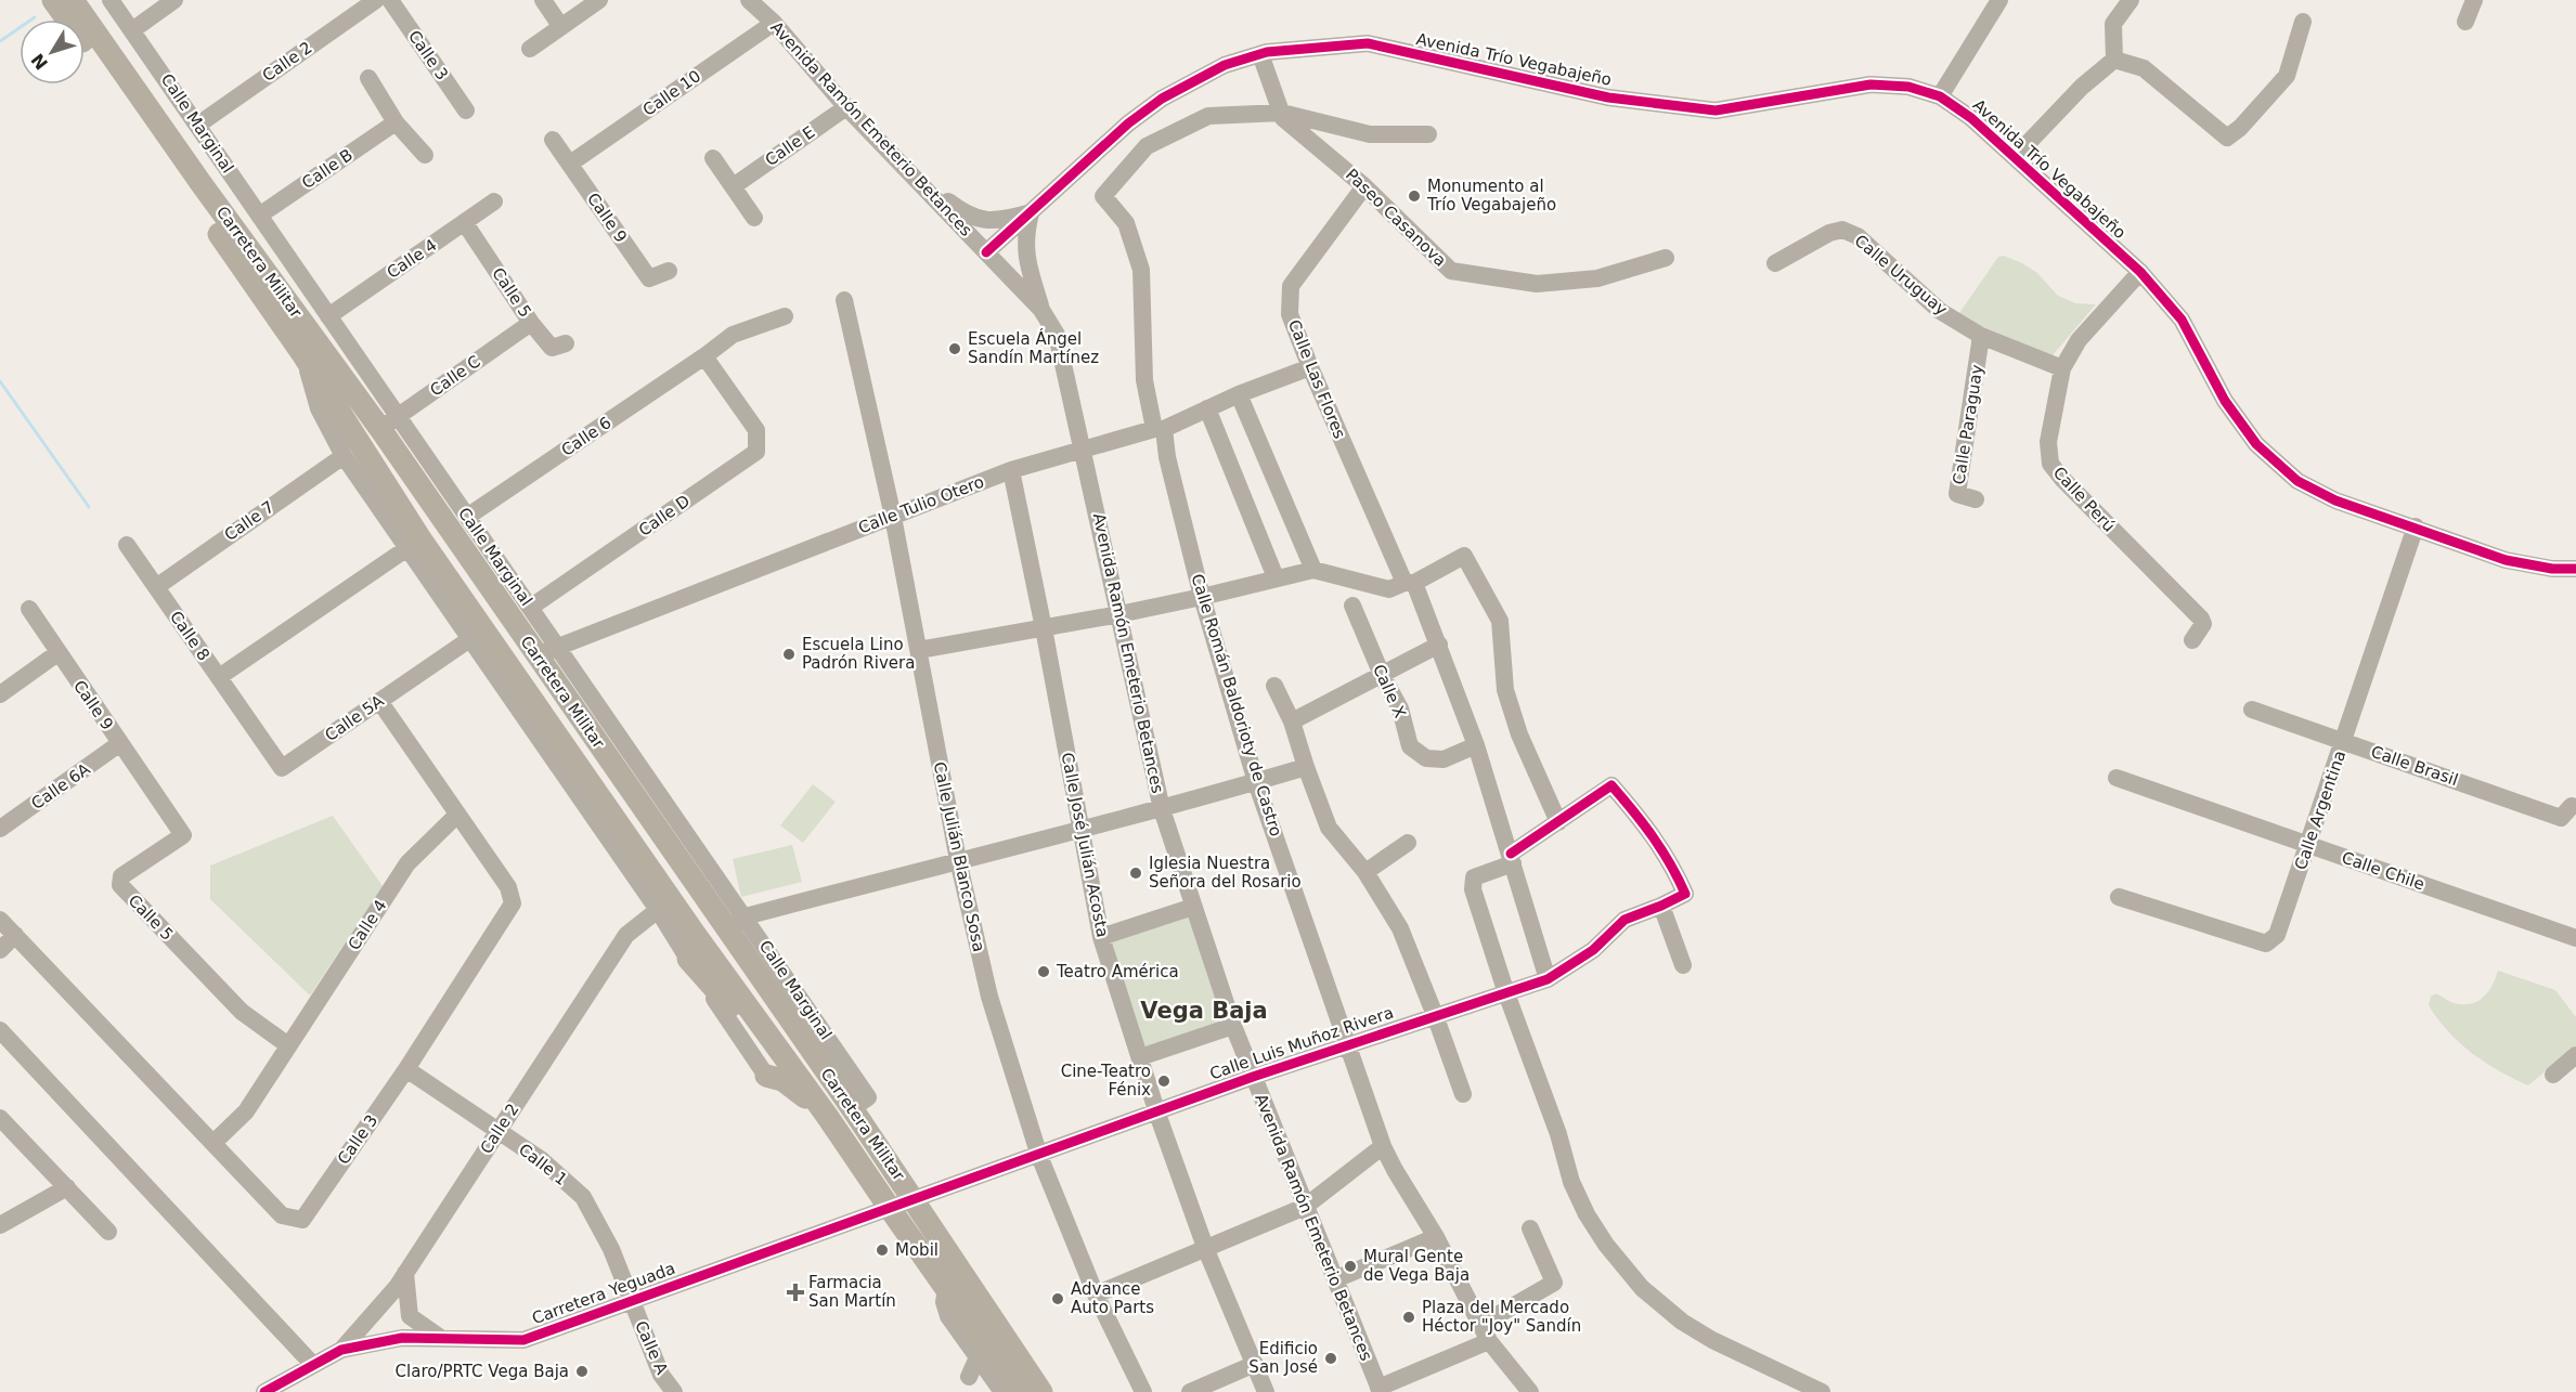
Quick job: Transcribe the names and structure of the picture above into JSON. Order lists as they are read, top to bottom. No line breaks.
{"streets":{"main road":["Carretera Militar"],"street":["Calle 3","Avenida Trío Vegabajeño","Calle 2","Calle 10","Calle Marginal","Avenida Ramón Emeterio Betances","Calle E","Calle B","Calle 9","Paseo Casanova","Calle 4","Calle Uruguay","Calle 5","Calle C","Calle Las Flores","Calle Paraguay","Calle 6","Calle Perú","Calle Tulio Otero","Calle D","Calle 7","Calle 8","Calle X","Calle Román Baldorioty de Castro","Calle 5A","Calle Brasil","Calle 6A","Calle Argentina","Calle José Julián Acosta","Calle Julián Blanco Sosa","Calle Chile","Calle Luis Muñoz Rivera","Calle 1","Carretera Yeguada","Calle A"]},"crossings":[["Calle 3","Calle 4"],["Calle 3","Calle 5A"],["Calle 3","Calle 1"],["Avenida Trío Vegabajeño","Avenida Ramón Emeterio Betances"],["Avenida Trío Vegabajeño","Paseo Casanova"],["Avenida Trío Vegabajeño","Calle Perú"],["Avenida Trío Vegabajeño","Calle Argentina"],["Calle 2","Calle Marginal"],["Calle 2","Calle 1"],["Calle 2","Carretera Yeguada"],["Calle 10","Avenida Ramón Emeterio Betances"],["Calle 10","Calle 9"],["Calle Marginal","Calle B"],["Calle Marginal","Calle 4"],["Calle Marginal","Carretera Militar"],["Calle Marginal","Calle C"],["Calle Marginal","Calle 6"],["Calle Marginal","Calle Tulio Otero"],["Calle Marginal","Calle D"],["Avenida Ramón Emeterio Betances","Calle E"],["Avenida Ramón Emeterio Betances","Calle Tulio Otero"],["Avenida Ramón Emeterio Betances","Calle Luis Muñoz Rivera"],["Calle 9","Calle 5"],["Calle 9","Calle 6A"],["Paseo Casanova","Calle Las Flores"],["Paseo Casanova","Calle Román Baldorioty de Castro"],["Calle 4","Calle 5"],["Carretera Militar","Calle C"],["Carretera Militar","Calle Tulio Otero"],["Carretera Militar","Calle Luis Muñoz Rivera"],["Carretera Militar","Carretera Yeguada"],["Calle Uruguay","Calle Paraguay"],["Calle Uruguay","Calle Perú"],["Calle 5","Calle C"],["Calle Las Flores","Calle Tulio Otero"],["Calle Las Flores","Calle X"],["Calle Las Flores","Calle Luis Muñoz Rivera"],["Calle 6","Calle D"],["Calle Tulio Otero","Calle Román Baldorioty de Castro"],["Calle Tulio Otero","Calle José Julián Acosta"],["Calle Tulio Otero","Calle Julián Blanco Sosa"],["Calle 7","Calle 8"],["Calle 8","Calle 5A"],["Calle Román Baldorioty de Castro","Calle Luis Muñoz Rivera"],["Calle Brasil","Calle Argentina"],["Calle Argentina","Calle Chile"],["Calle José Julián Acosta","Calle Luis Muñoz Rivera"],["Calle Julián Blanco Sosa","Calle Luis Muñoz Rivera"],["Calle Luis Muñoz Rivera","Carretera Yeguada"],["Calle 1","Carretera Yeguada"],["Calle 1","Calle A"],["Carretera Yeguada","Calle A"]],"districts":["Vega Baja"],"places":{"other":["Monumento al Trío Vegabajeño","Escuela Ángel Sandín Martínez","Escuela Lino Padrón Rivera","Iglesia Nuestra Señora del Rosario","Teatro América","Cine-Teatro Fénix","Mobil","Mural Gente de Vega Baja","Advance Auto Parts","Plaza del Mercado Héctor \"Joy\" Sandín","Edificio San José","Claro/PRTC Vega Baja"],"health":["Farmacia San Martín"]},"north":"bottom left"}
